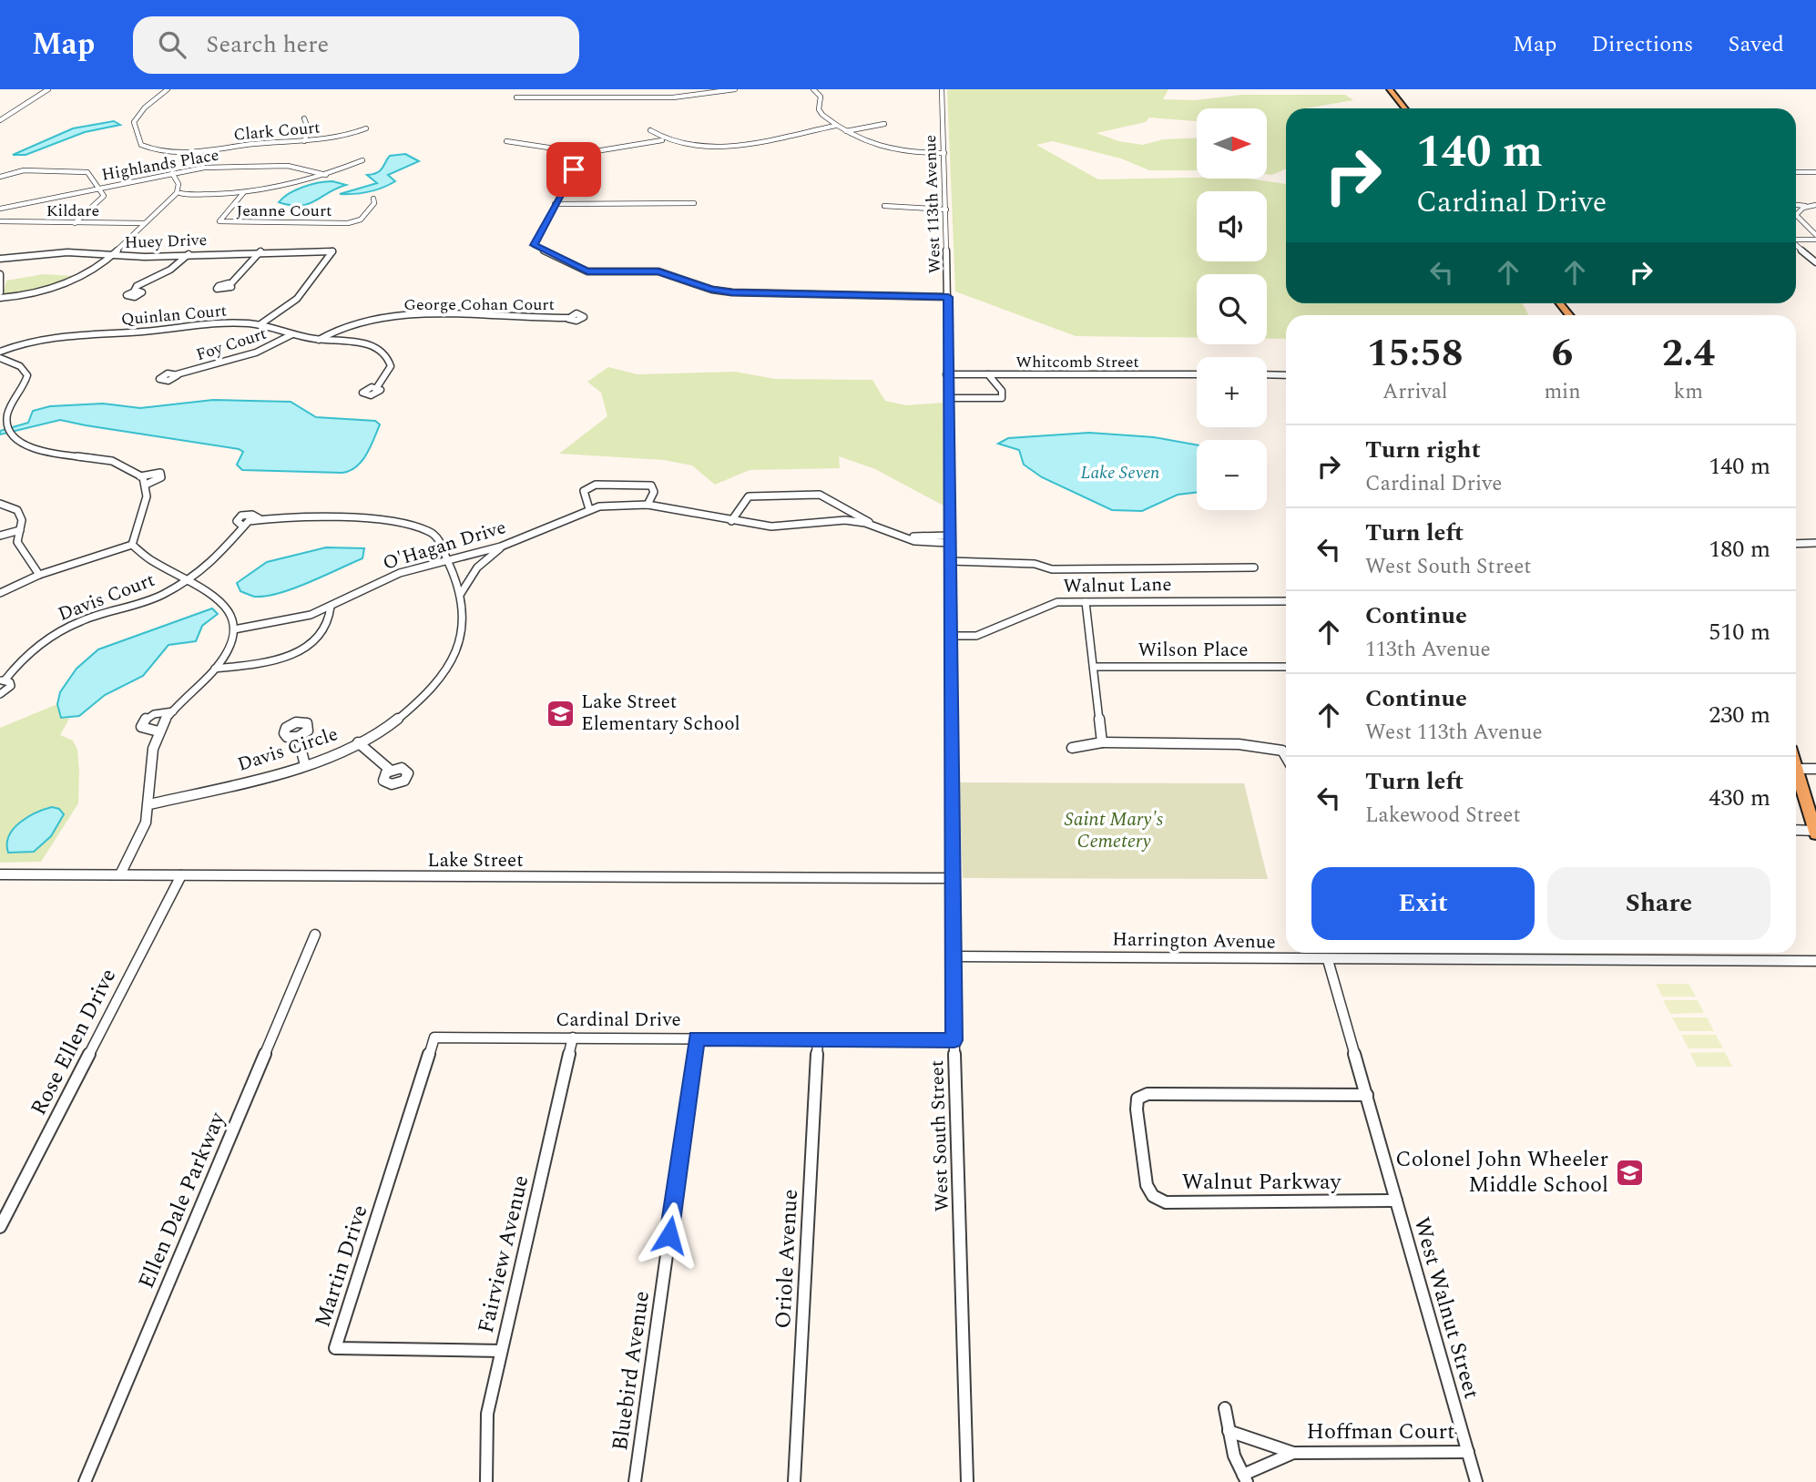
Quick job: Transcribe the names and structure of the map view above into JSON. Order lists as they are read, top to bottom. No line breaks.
{"streets":{"street":["Clark Court","Highlands Place","West 113th Avenue","Kildare","Jeanne Court","Huey Drive","George Cohan Court","Quinlan Court","Foy Court","Whitcomb Street","O'Hagan Drive","Walnut Lane","Davis Court","Wilson Place","Davis Circle","Lake Street","Harrington Avenue","Cardinal Drive","Rose Ellen Drive","West South Street","Walnut Parkway","Ellen Dale Parkway","Fairview Avenue","Oriole Avenue","Martin Drive","West Walnut Street","Bluebird Avenue","Hoffman Court"]},"crossings":[["West 113th Avenue","Whitcomb Street"],["West 113th Avenue","O'Hagan Drive"],["West 113th Avenue","West South Street"],["Huey Drive","Quinlan Court"],["George Cohan Court","Quinlan Court"],["Quinlan Court","Foy Court"],["O'Hagan Drive","Davis Circle"],["O'Hagan Drive","West South Street"],["Walnut Lane","West South Street"],["Davis Court","Davis Circle"],["Lake Street","Rose Ellen Drive"],["Lake Street","West South Street"],["Harrington Avenue","West South Street"],["Harrington Avenue","West Walnut Street"],["Cardinal Drive","West South Street"],["Cardinal Drive","Fairview Avenue"],["Cardinal Drive","Oriole Avenue"],["Cardinal Drive","Martin Drive"],["Cardinal Drive","Bluebird Avenue"],["Walnut Parkway","West Walnut Street"],["Fairview Avenue","Martin Drive"],["West Walnut Street","Hoffman Court"]],"water":["Lake Seven"],"parks":["Saint Mary's Cemetery"],"places":{"school or university":["Lake Street Elementary School","Colonel John Wheeler Middle School"]},"north":"right","page":{"header":"Map","search":"Search here","nav":["Map","Directions","Saved"],"map_buttons":["+","−"],"turn":["140 m","Cardinal Drive"],"eta":["15:58","Arrival","6","min","2.4","km"],"list":[{"name":"Turn right","note":"Cardinal Drive","value":"140 m"},{"name":"Turn left","note":"West South Street","value":"180 m"},{"name":"Continue","note":"113th Avenue","value":"510 m"},{"name":"Continue","note":"West 113th Avenue","value":"230 m"},{"name":"Turn left","note":"Lakewood Street","value":"430 m"}],"buttons":["Exit","Share"]}}
